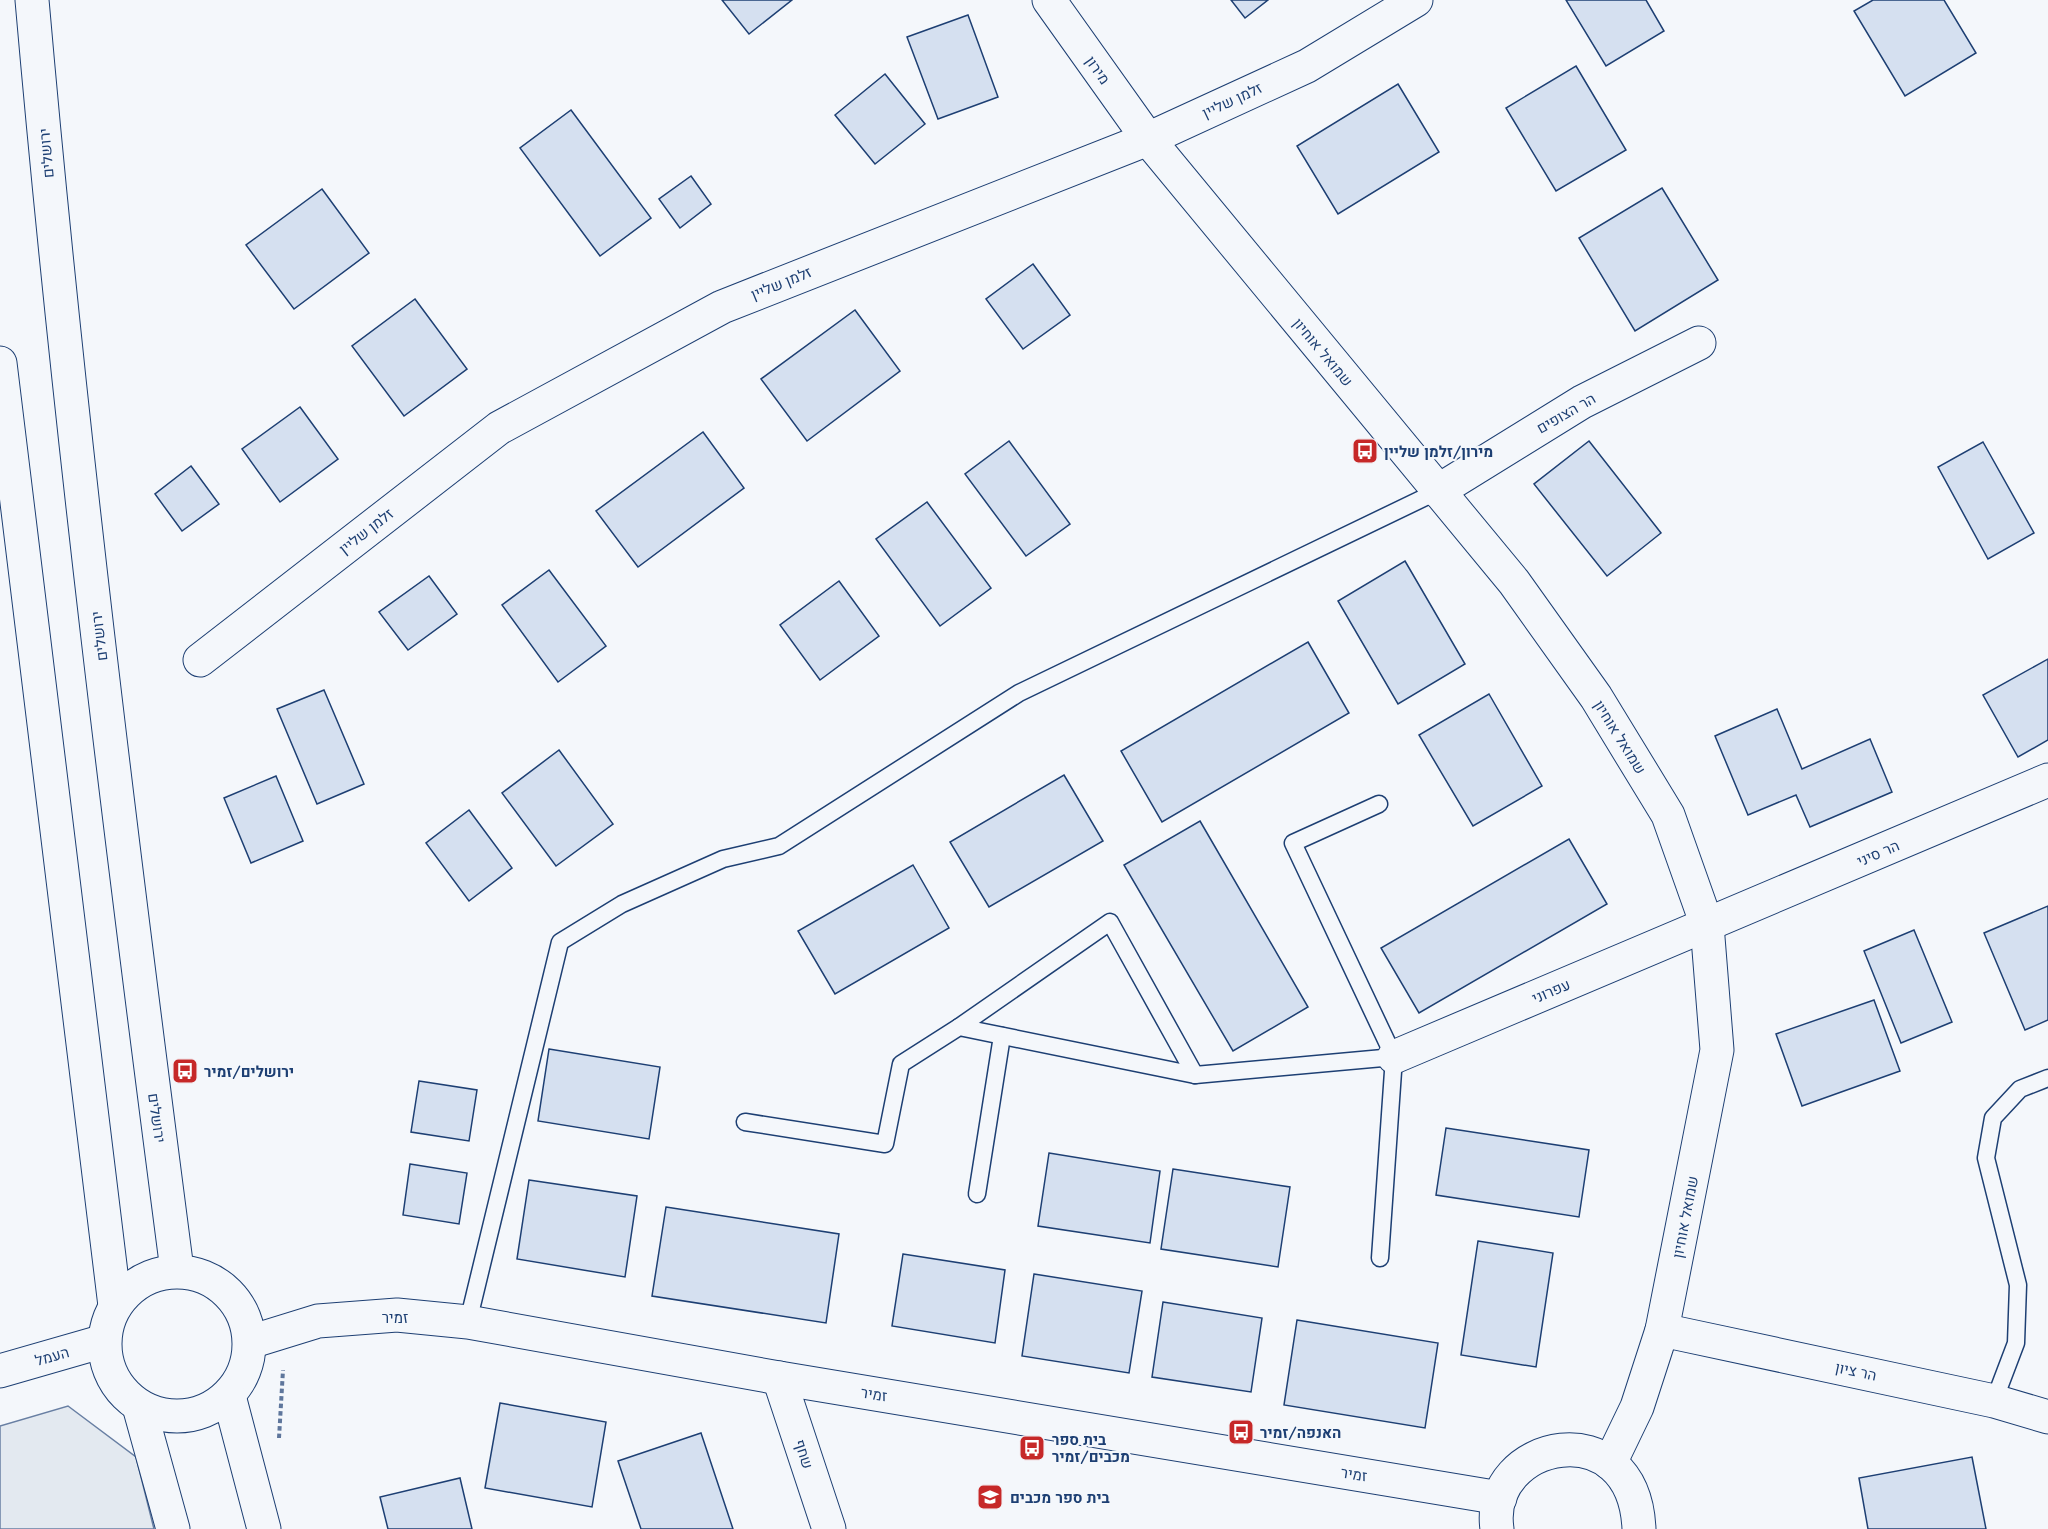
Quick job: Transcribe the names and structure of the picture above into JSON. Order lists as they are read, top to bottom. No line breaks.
{"streets":{"street":["מירון","זלמן שליין","ירושלים","שמואל אוחיון","הר הצופים","הר סיני","עפרוני","זמיר","העמל","הר ציון","שחף"]},"crossings":[["מירון","זלמן שליין"],["מירון","שמואל אוחיון"],["זלמן שליין","שמואל אוחיון"],["ירושלים","זמיר"],["ירושלים","העמל"],["שמואל אוחיון","הר הצופים"],["שמואל אוחיון","הר סיני"],["שמואל אוחיון","עפרוני"],["שמואל אוחיון","הר ציון"],["הר סיני","עפרוני"],["זמיר","העמל"],["זמיר","שחף"]],"places":{"bus stop":["מירון/זלמן שליין","ירושלים/זמיר","האנפה/זמיר","בית ספר מכבים/זמיר"],"school or university":["בית ספר מכבים"]}}
